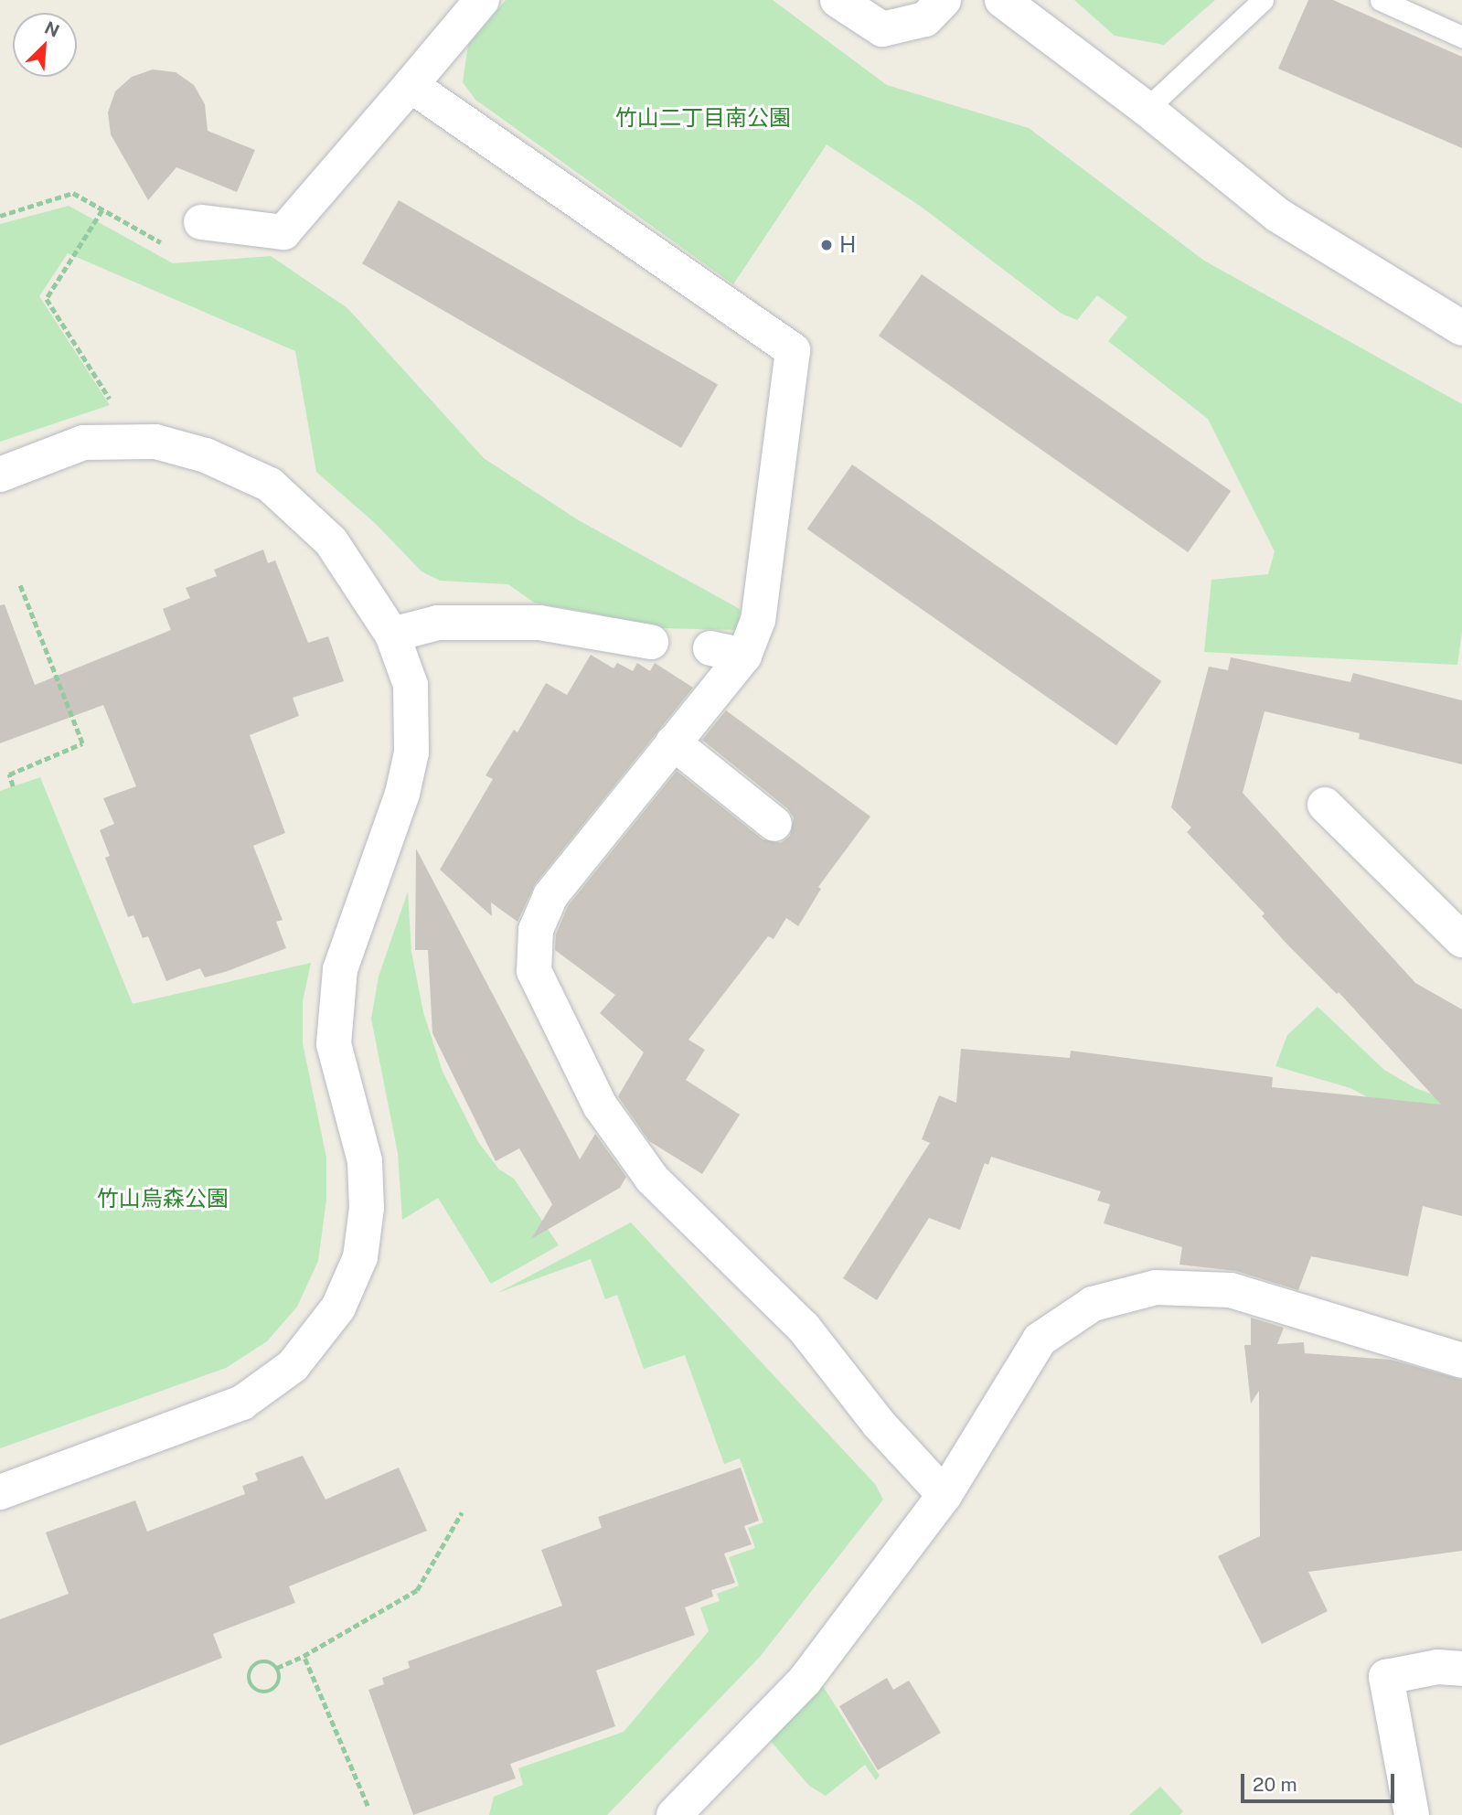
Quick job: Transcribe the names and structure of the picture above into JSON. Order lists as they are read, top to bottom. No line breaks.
{"parks":["竹山二丁目南公園","竹山烏森公園"],"places":["H"],"scale_bar":"20 m","north":"top right"}
